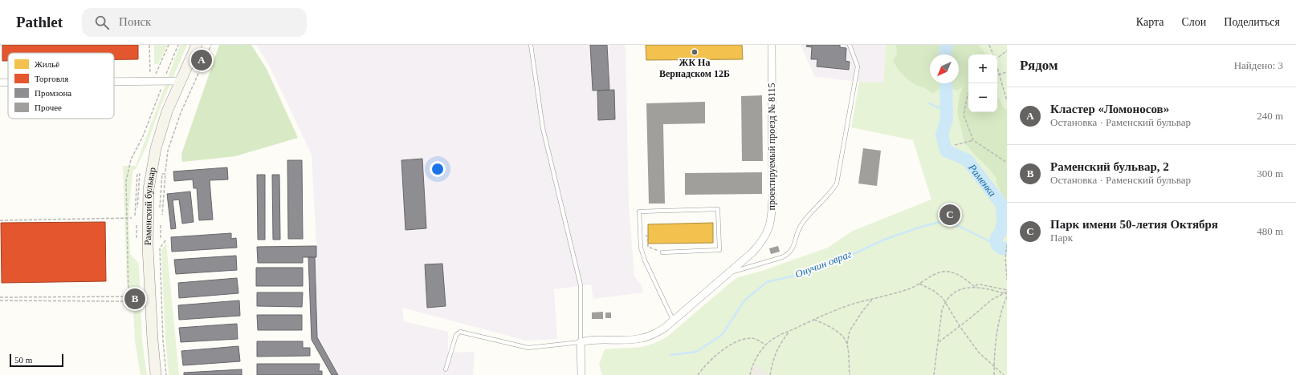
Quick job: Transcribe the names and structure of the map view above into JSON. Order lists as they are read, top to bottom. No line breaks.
{"streets":{"street":["проектируемый проезд № 8115","Раменский бульвар"]},"water":["Раменка","Онучин овраг"],"places":["ЖК На Вернадском 12Б"],"legend":["Жильё","Торговля","Промзона","Прочее"],"scale_bar":"50 m","north":"bottom left","page":{"header":"Pathlet","search":"Поиск","nav":["Карта","Слои","Поделиться"],"heading":["Рядом","Найдено: 3"],"pins":["A","C","B"],"map_buttons":["+","−"],"list":[{"mark":"A","name":"Кластер «Ломоносов»","note":"Остановка · Раменский бульвар","value":"240 m"},{"mark":"B","name":"Раменский бульвар, 2","note":"Остановка · Раменский бульвар","value":"300 m"},{"mark":"C","name":"Парк имени 50-летия Октября","note":"Парк","value":"480 m"}],"scale":"50 m"}}
